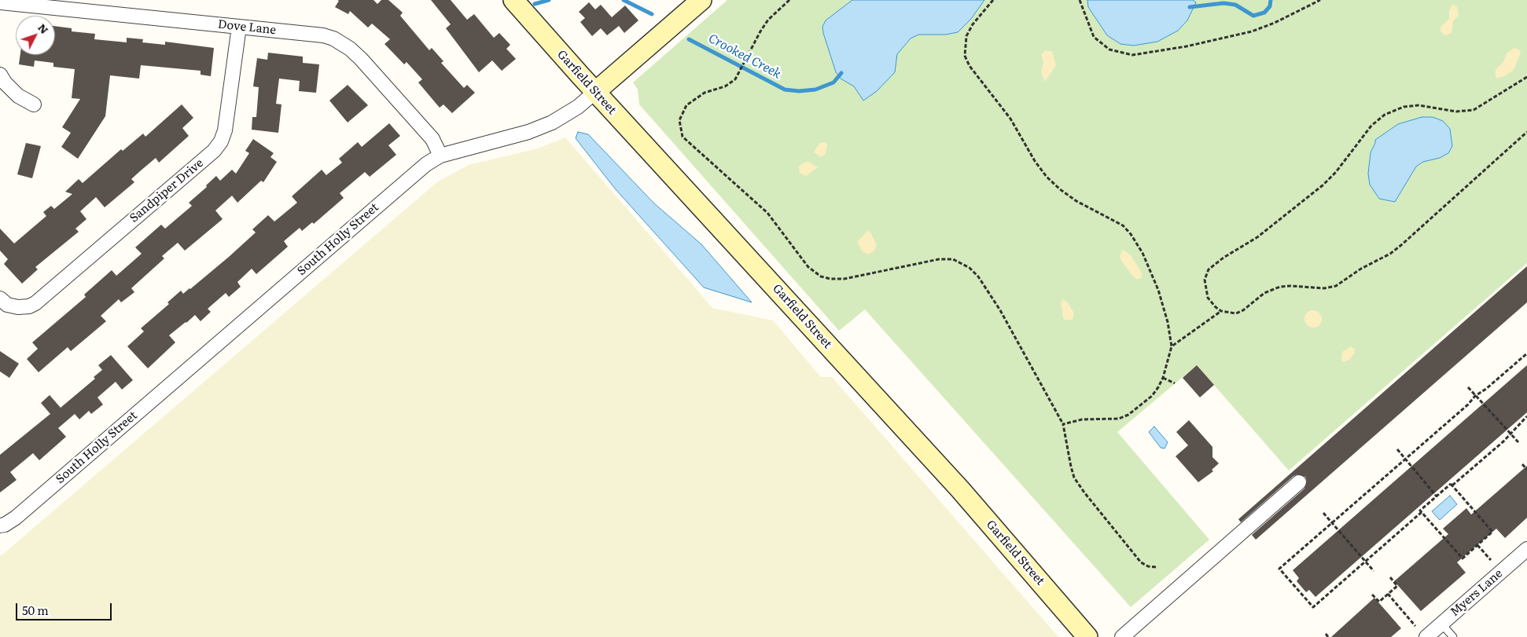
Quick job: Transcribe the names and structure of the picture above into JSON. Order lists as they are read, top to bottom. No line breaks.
{"streets":{"main road":["Garfield Street","South Holly Street"],"street":["Dove Lane","Sandpiper Drive","Myers Lane"]},"crossings":[["Dove Lane","Sandpiper Drive"],["Dove Lane","South Holly Street"],["Garfield Street","South Holly Street"]],"water":["Crooked Creek"],"scale_bar":"50 m","north":"top right"}
